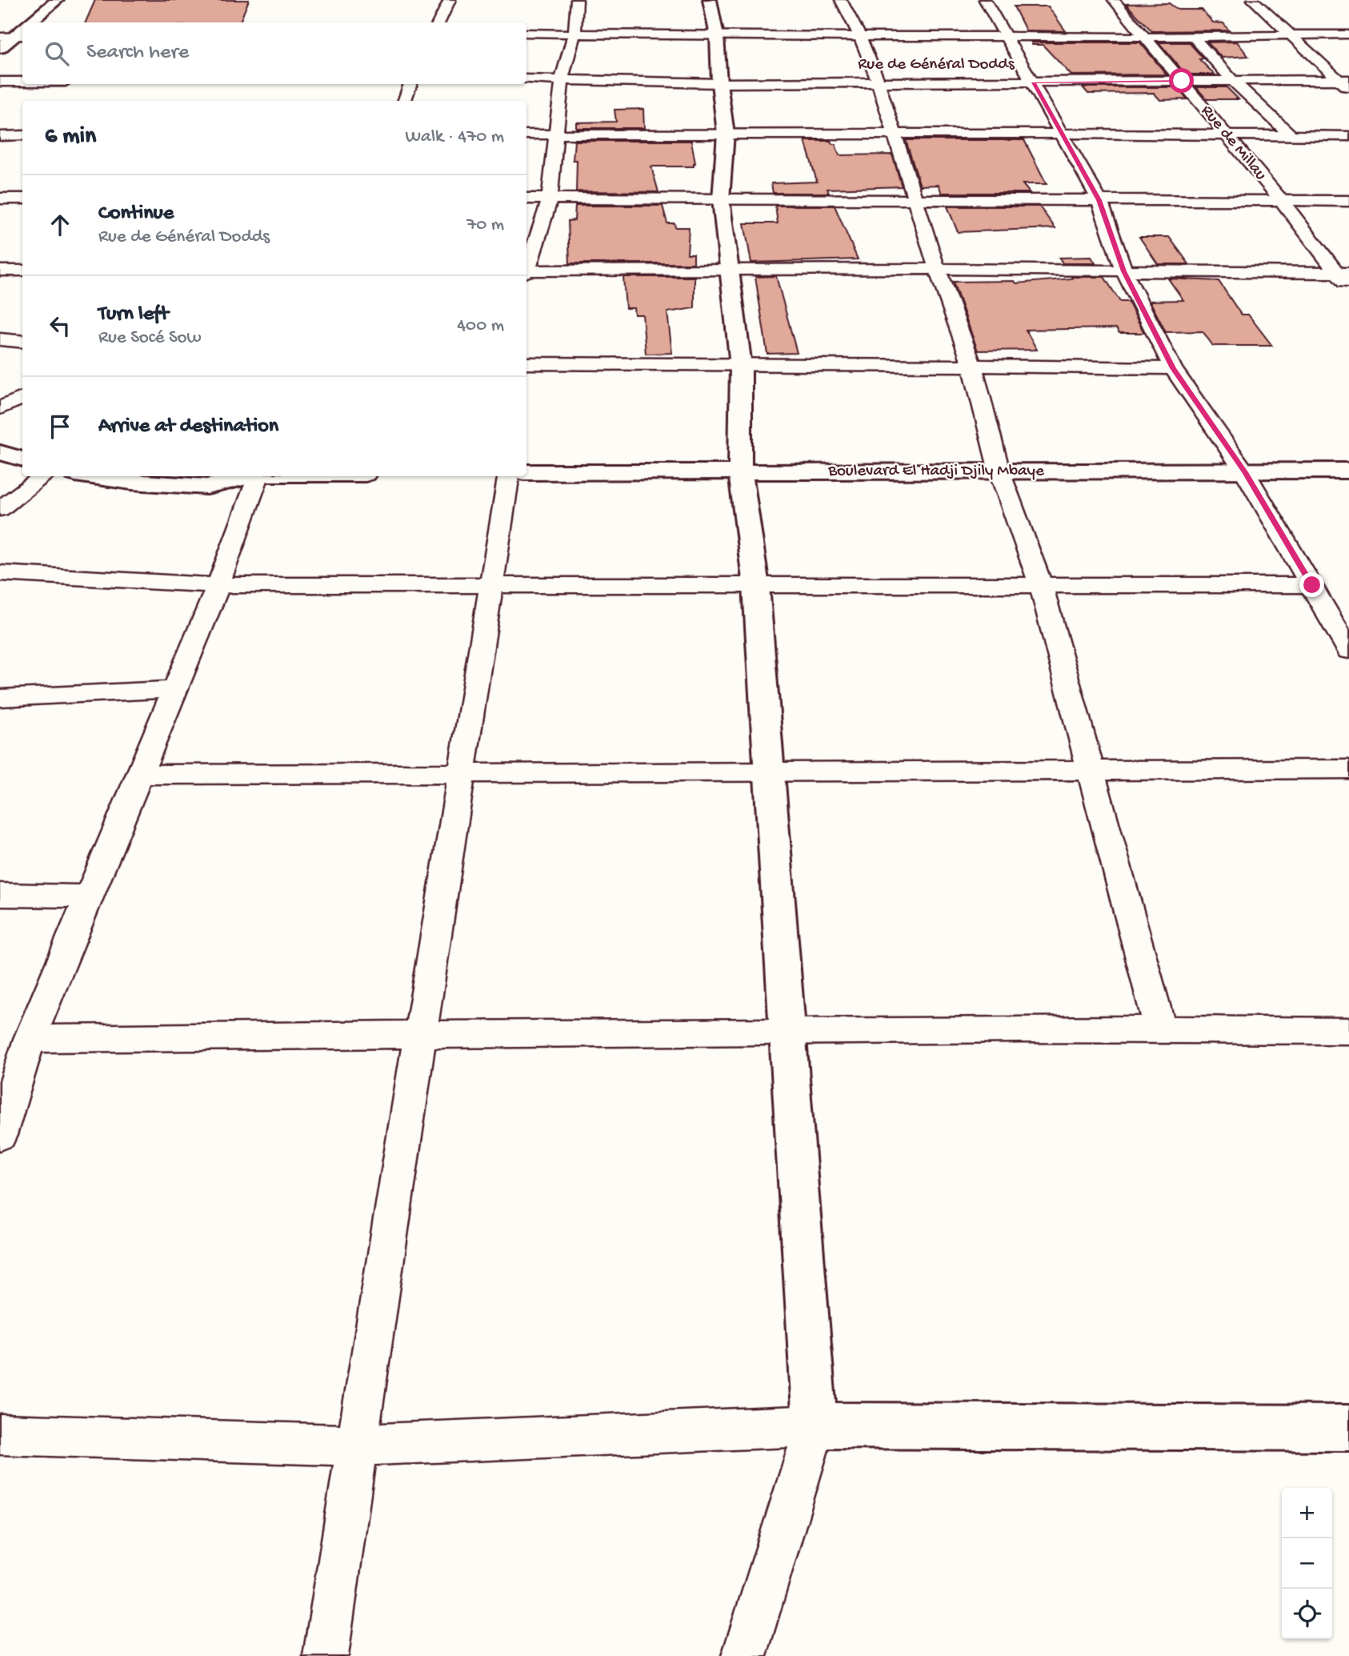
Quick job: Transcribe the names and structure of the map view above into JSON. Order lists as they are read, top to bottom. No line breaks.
{"streets":{"street":["Rue de Général Dodds","Rue de Millau","Boulevard El Hadji Djily Mbaye"]},"crossings":[["Rue de Général Dodds","Rue de Millau"]],"page":{"search":"Search here","heading":["6 min","Walk · 470 m"],"list":[["Continue","Rue de Général Dodds","70 m"],["Turn left","Rue Socé Sow","400 m"],"Arrive at destination"],"map_buttons":["+","−"]}}
